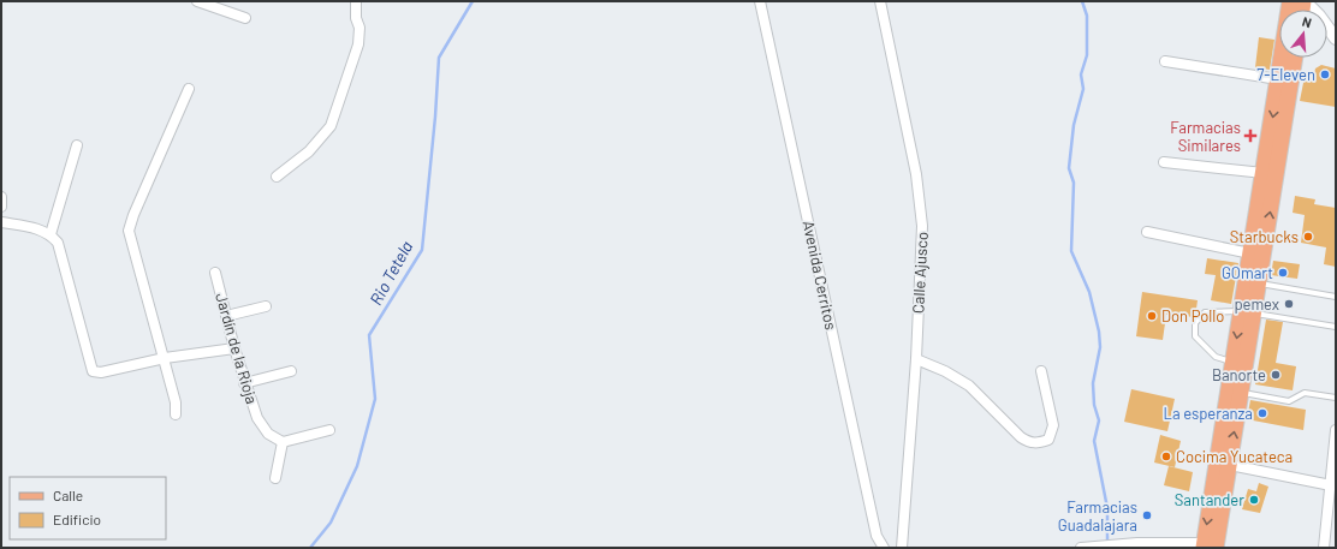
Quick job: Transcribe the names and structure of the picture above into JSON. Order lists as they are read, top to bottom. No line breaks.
{"streets":{"street":["Calle Ajusco","Avenida Cerritos","Jardín de la Rioja"]},"water":["Rio Tetela"],"places":{"other":["7-Eleven","Starbucks","GOmart","pemex","Don Pollo","Banorte","La esperanza","Cocima Yucateca","Santander","Farmacias Guadalajara"],"health":["Farmacias Similares"]},"legend":["Calle","Edificio"],"north":"top"}
